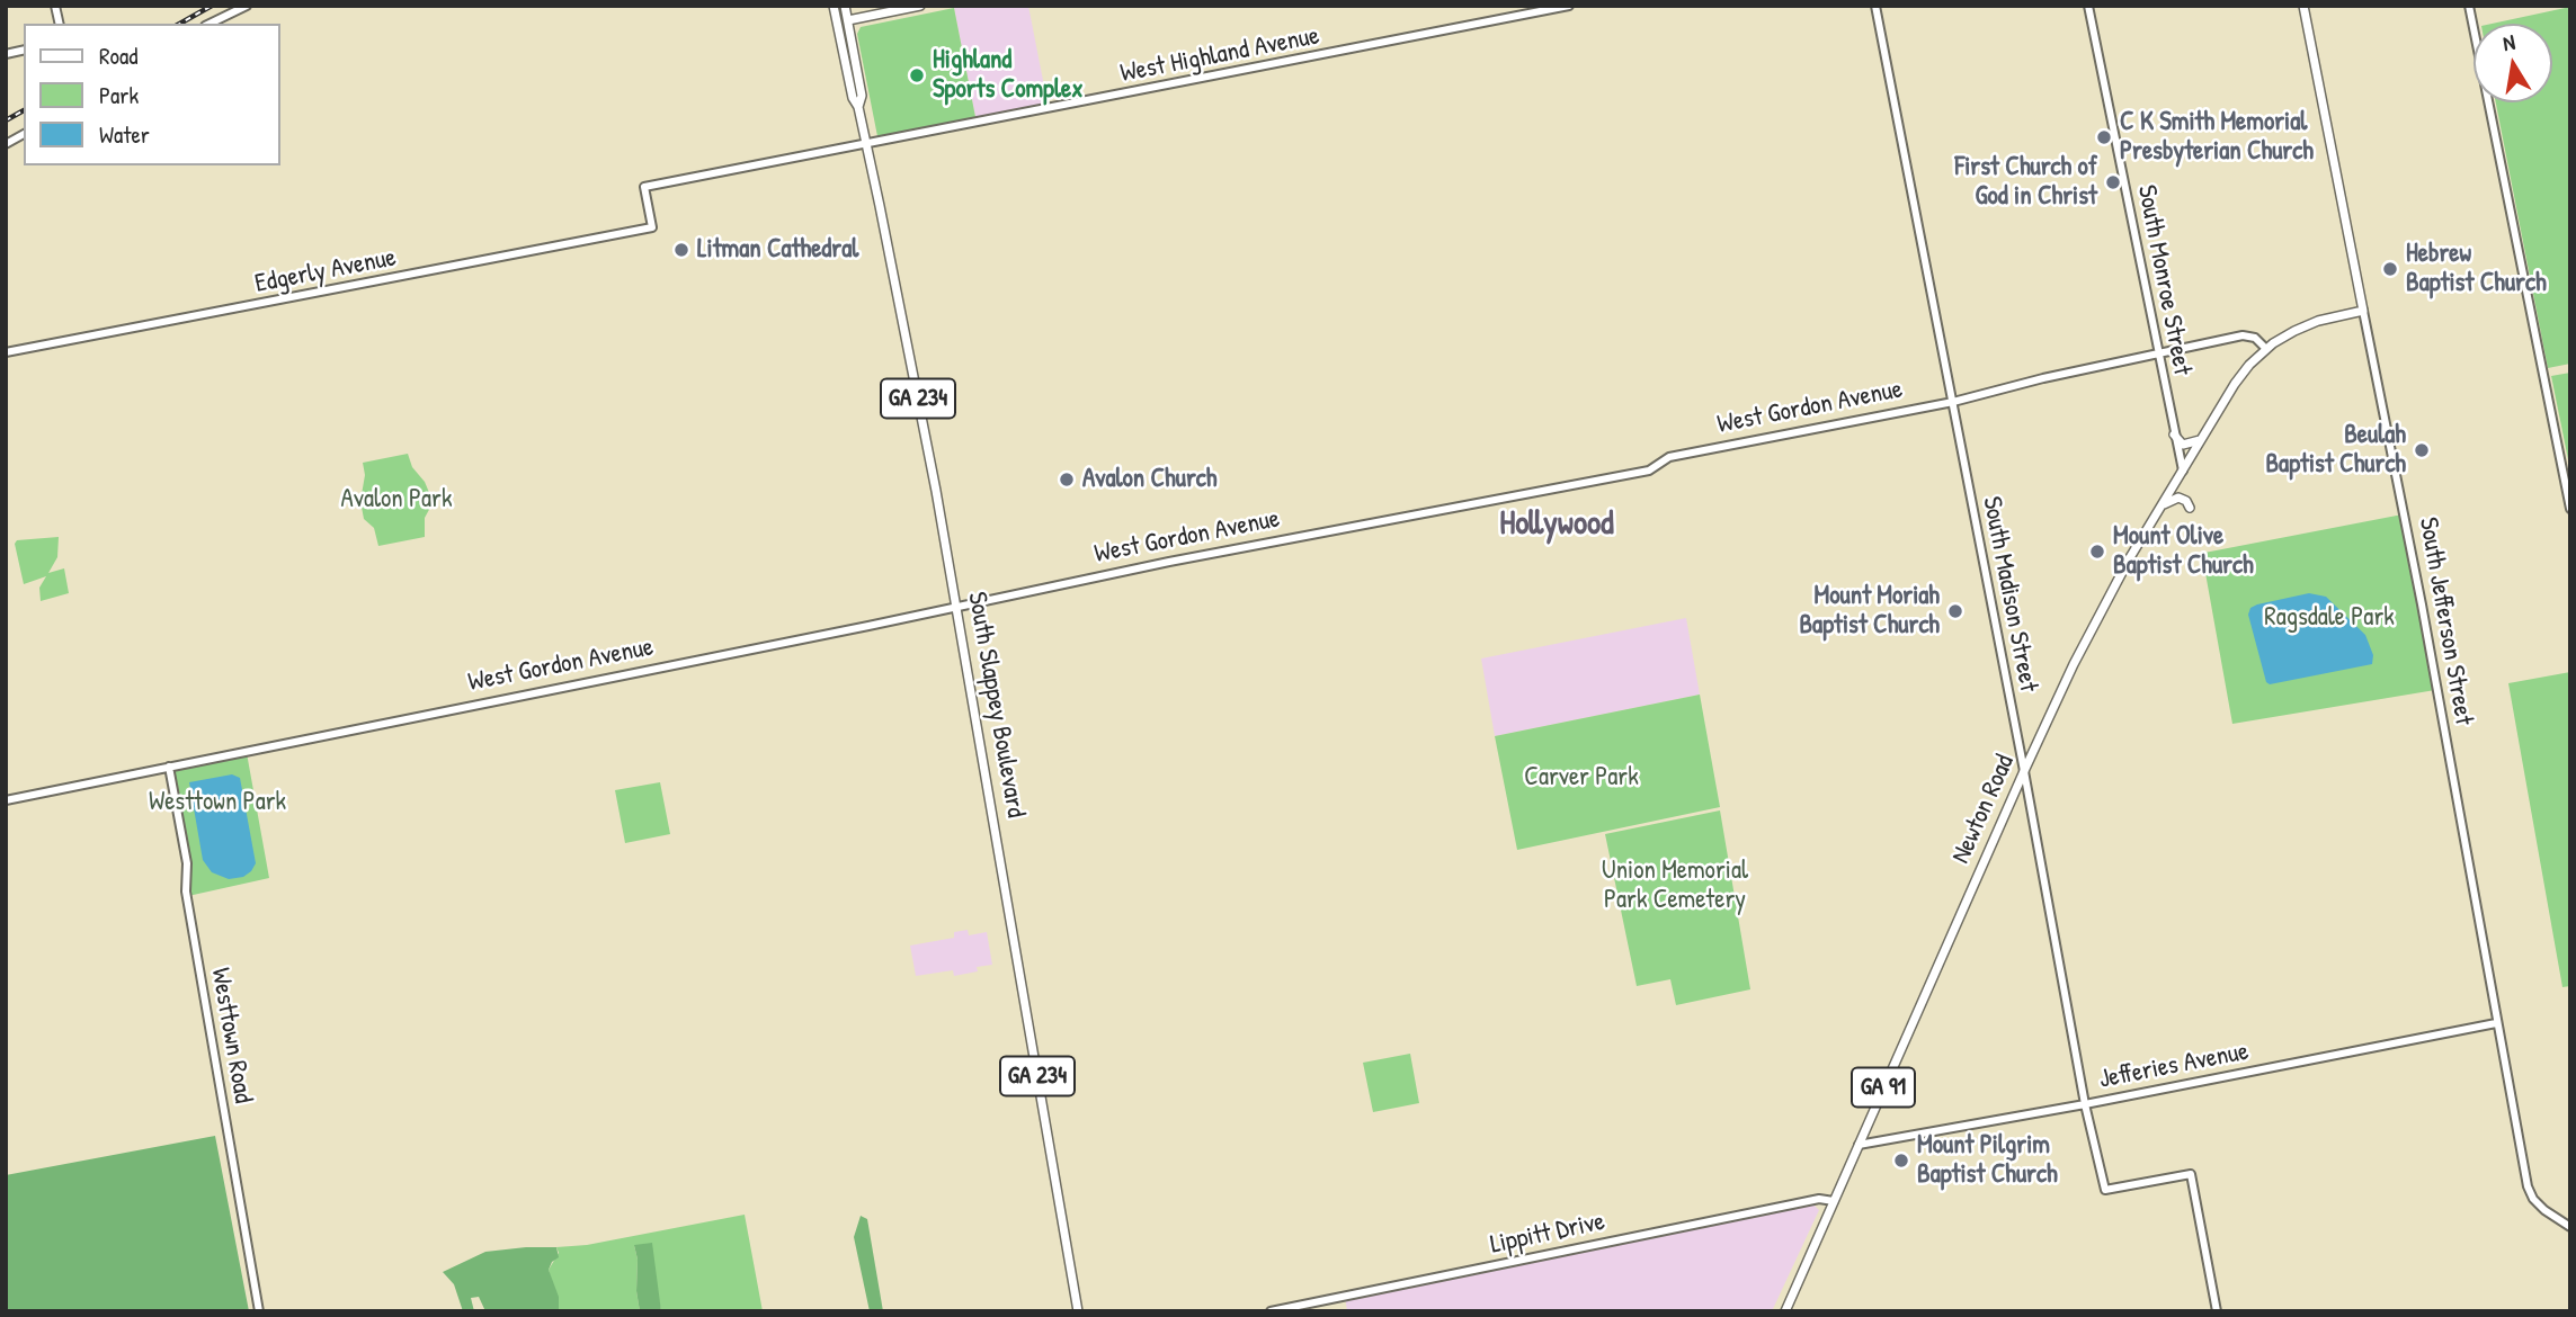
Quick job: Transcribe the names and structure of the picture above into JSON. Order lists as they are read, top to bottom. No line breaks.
{"streets":{"main road":["GA 234","South Jefferson Street","South Slappey Boulevard","Newton Road","GA 91"],"street":["West Highland Avenue","Edgerly Avenue","South Monroe Street","West Gordon Avenue","South Madison Street","Westtown Road","Jefferies Avenue","Lippitt Drive"]},"crossings":[["West Highland Avenue","Edgerly Avenue"],["West Highland Avenue","South Slappey Boulevard"],["South Monroe Street","West Gordon Avenue"],["South Monroe Street","Newton Road"],["West Gordon Avenue","South Madison Street"],["West Gordon Avenue","South Slappey Boulevard"],["West Gordon Avenue","Newton Road"],["West Gordon Avenue","Westtown Road"],["West Gordon Avenue","GA 91"],["South Madison Street","Newton Road"],["South Madison Street","Jefferies Avenue"],["South Jefferson Street","Jefferies Avenue"],["South Jefferson Street","GA 91"],["Newton Road","Jefferies Avenue"],["Newton Road","GA 91"],["Newton Road","Lippitt Drive"]],"districts":["Hollywood"],"parks":["Avalon Park","Ragsdale Park","Carver Park","Westtown Park","Union Memorial Park Cemetery"],"places":["Highland Sports Complex","C K Smith Memorial Presbyterian Church","First Church of God in Christ","Litman Cathedral","Hebrew Baptist Church","Beulah Baptist Church","Avalon Church","Mount Olive Baptist Church","Mount Moriah Baptist Church","Mount Pilgrim Baptist Church"],"legend":["Road","Park","Water"],"north":"top"}
